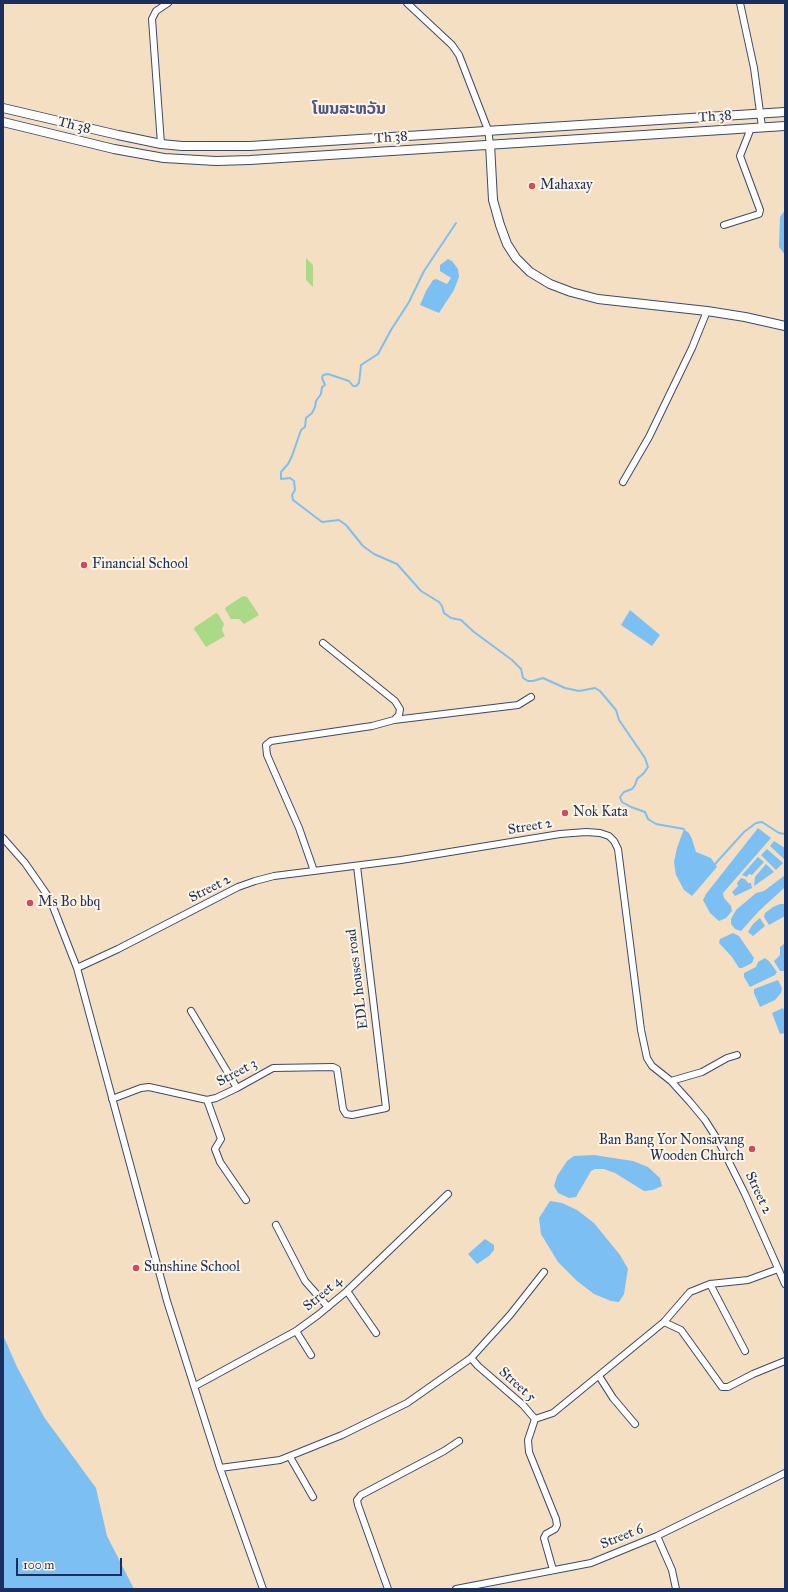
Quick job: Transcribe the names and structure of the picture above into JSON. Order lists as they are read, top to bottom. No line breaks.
{"streets":{"street":["Th 38","Street 2","EDL houses road","Street 3","Street 4","Street 5","Street 6"]},"crossings":[["Street 2","EDL houses road"],["Street 2","Street 5"],["EDL houses road","Street 3"]],"districts":["ໂພນສະຫວັນ"],"places":["Mahaxay","Financial School","Nok Kata","Ms Bo bbq","Ban Bang Yor Nonsavang Wooden Church","Sunshine School"],"scale_bar":"100 m"}
